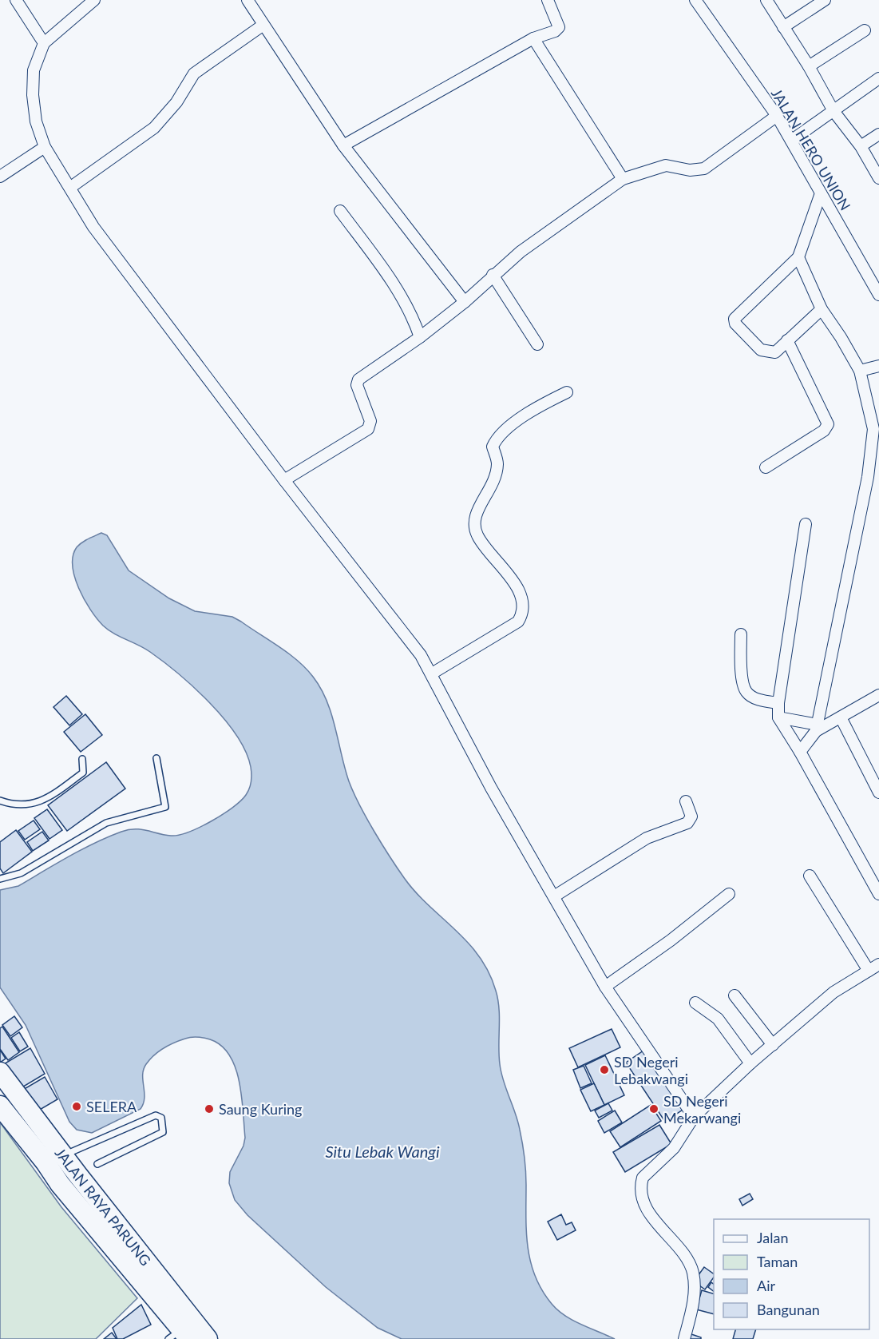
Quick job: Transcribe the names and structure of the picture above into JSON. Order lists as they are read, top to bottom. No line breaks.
{"streets":{"highway":["JALAN RAYA PARUNG"],"street":["JALAN HERO UNION"]},"water":["Situ Lebak Wangi"],"places":["SD Negeri Lebakwangi","SELERA","Saung Kuring","SD Negeri Mekarwangi"],"legend":["Jalan","Taman","Air","Bangunan"]}
